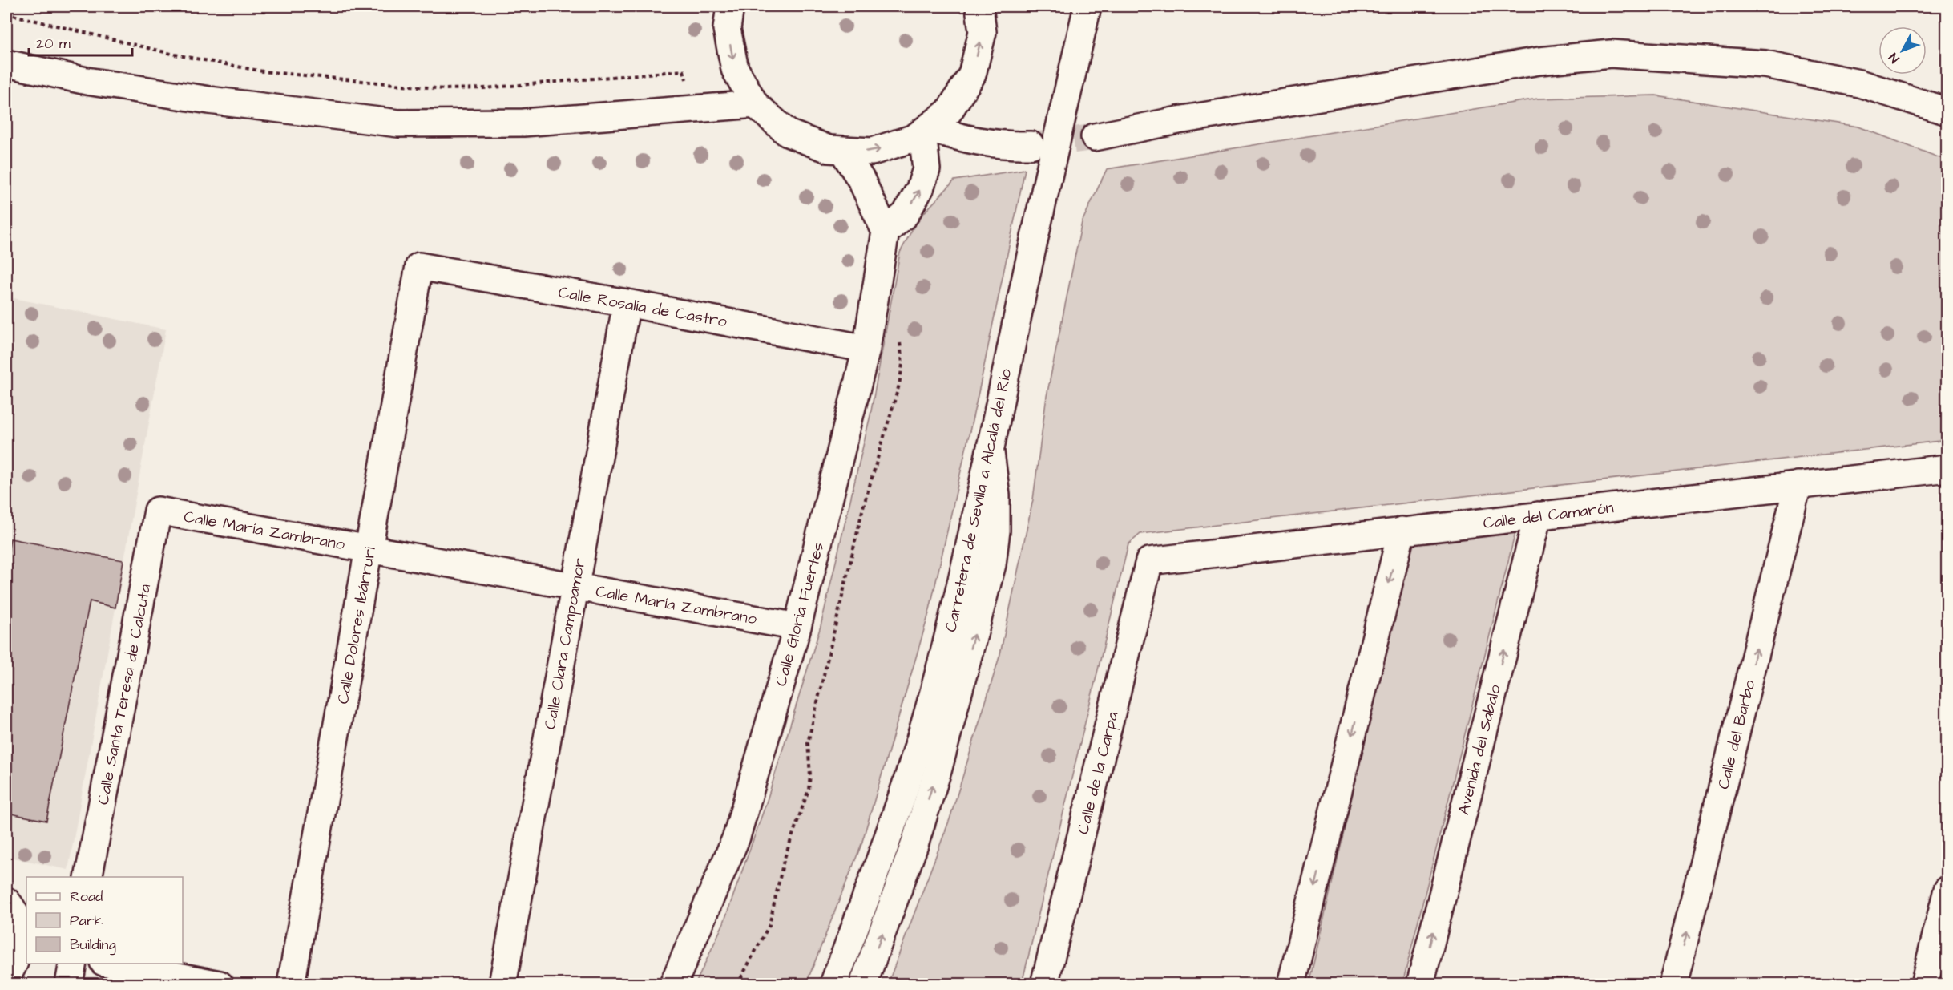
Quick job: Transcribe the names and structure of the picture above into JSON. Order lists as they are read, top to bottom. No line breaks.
{"streets":{"street":["Calle Rosalía de Castro","Carretera de Sevilla a Alcalá del Río","Calle del Camarón","Calle María Zambrano","Calle Gloria Fuertes","Calle Dolores Ibárruri","Calle Clara Campoamor","Calle Santa Teresa de Calcuta","Calle del Barbo","Avenida del Sabalo","Calle de la Carpa"]},"crossings":[["Calle Rosalía de Castro","Calle Gloria Fuertes"],["Calle Rosalía de Castro","Calle Dolores Ibárruri"],["Calle Rosalía de Castro","Calle Clara Campoamor"],["Calle del Camarón","Calle del Barbo"],["Calle del Camarón","Avenida del Sabalo"],["Calle del Camarón","Calle de la Carpa"],["Calle María Zambrano","Calle Gloria Fuertes"],["Calle María Zambrano","Calle Dolores Ibárruri"],["Calle María Zambrano","Calle Clara Campoamor"],["Calle María Zambrano","Calle Santa Teresa de Calcuta"]],"one_way":["Calle del Barbo"],"legend":["Road","Park","Building"],"scale_bar":"20 m","north":"bottom left"}
